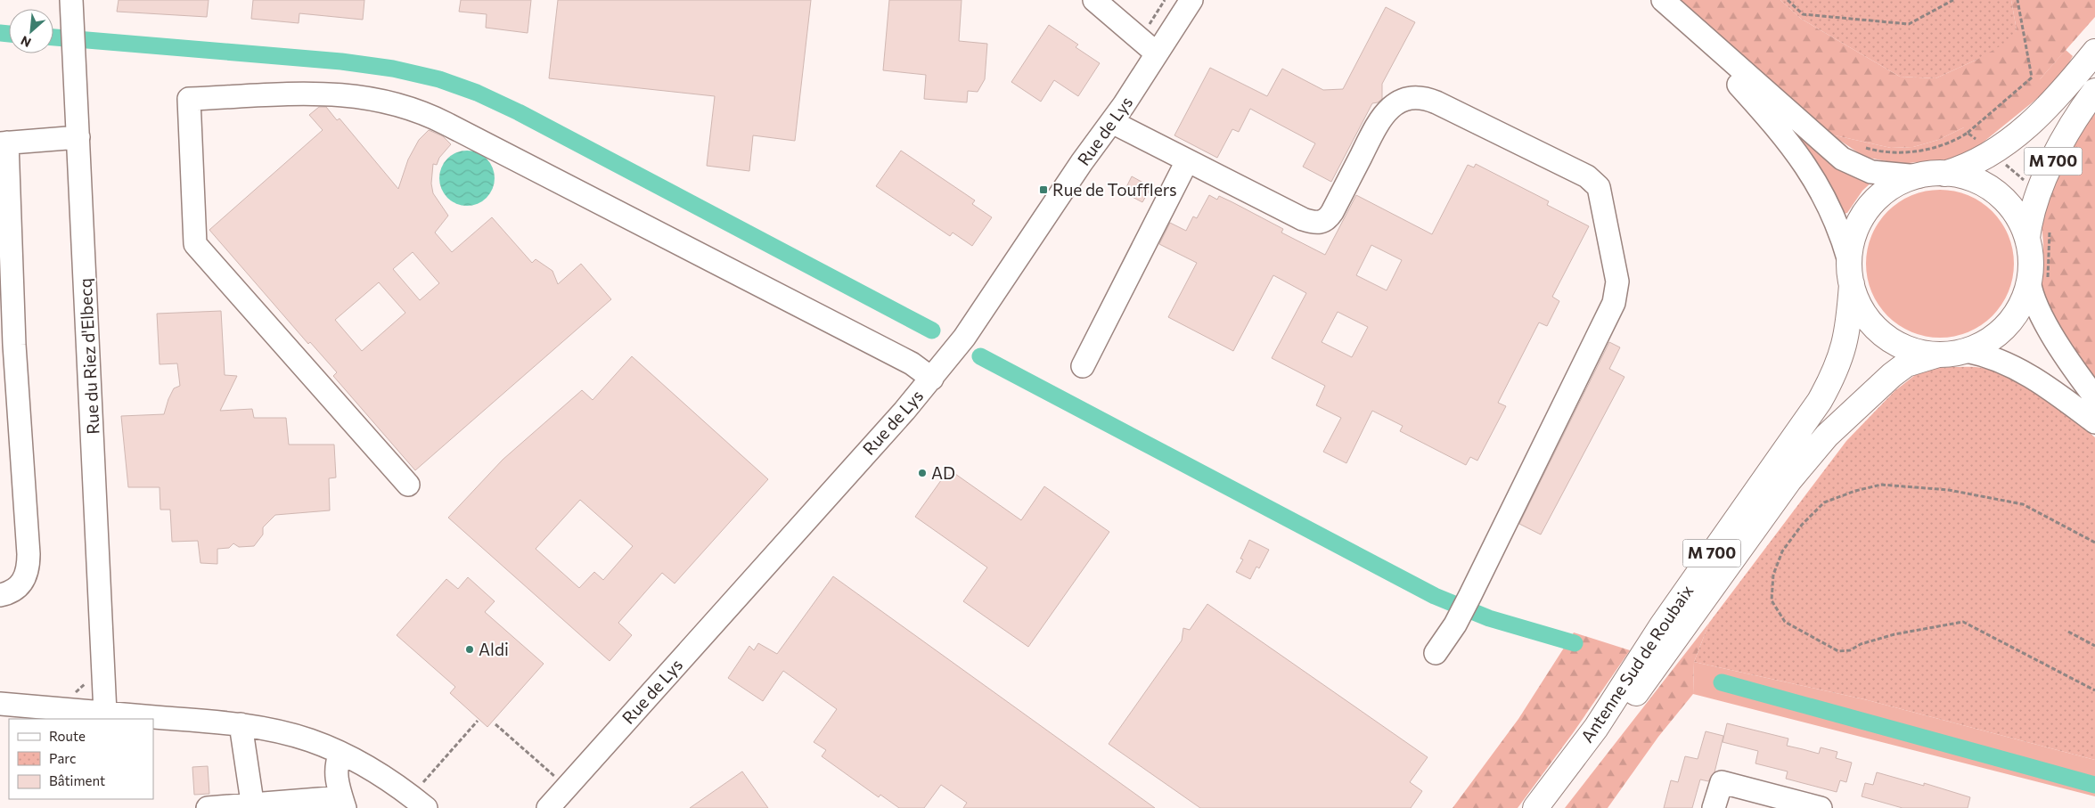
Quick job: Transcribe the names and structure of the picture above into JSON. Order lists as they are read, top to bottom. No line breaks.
{"streets":{"highway":["M 700","Antenne Sud de Roubaix"],"street":["Rue de Lys","Rue du Riez d'Elbecq"]},"crossings":[["M 700","Antenne Sud de Roubaix"]],"places":{"transit":["Rue de Toufflers"],"other":["AD","Aldi"]},"legend":["Route","Parc","Bâtiment"],"north":"bottom left"}
